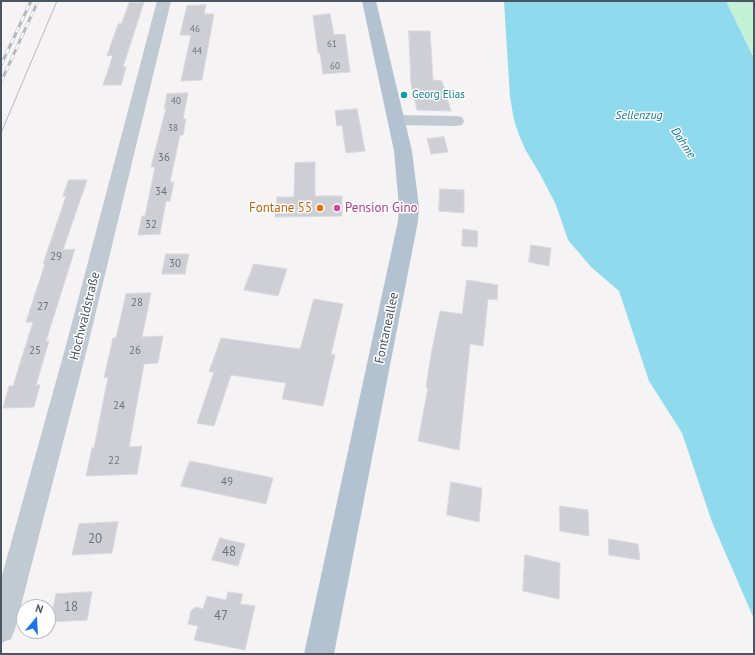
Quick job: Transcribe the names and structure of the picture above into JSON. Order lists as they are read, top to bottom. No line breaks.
{"streets":{"main road":["Fontaneallee"],"street":["Hochwaldstraße"]},"water":["Sellenzug","Dahme"],"places":["Georg Elias","Fontane 55","Pension Gino"],"house_numbers":["46","61","44","60","40","38","36","34","32","29","30","28","27","25","26","24","22","49","20","48","18","47"],"north":"top"}
